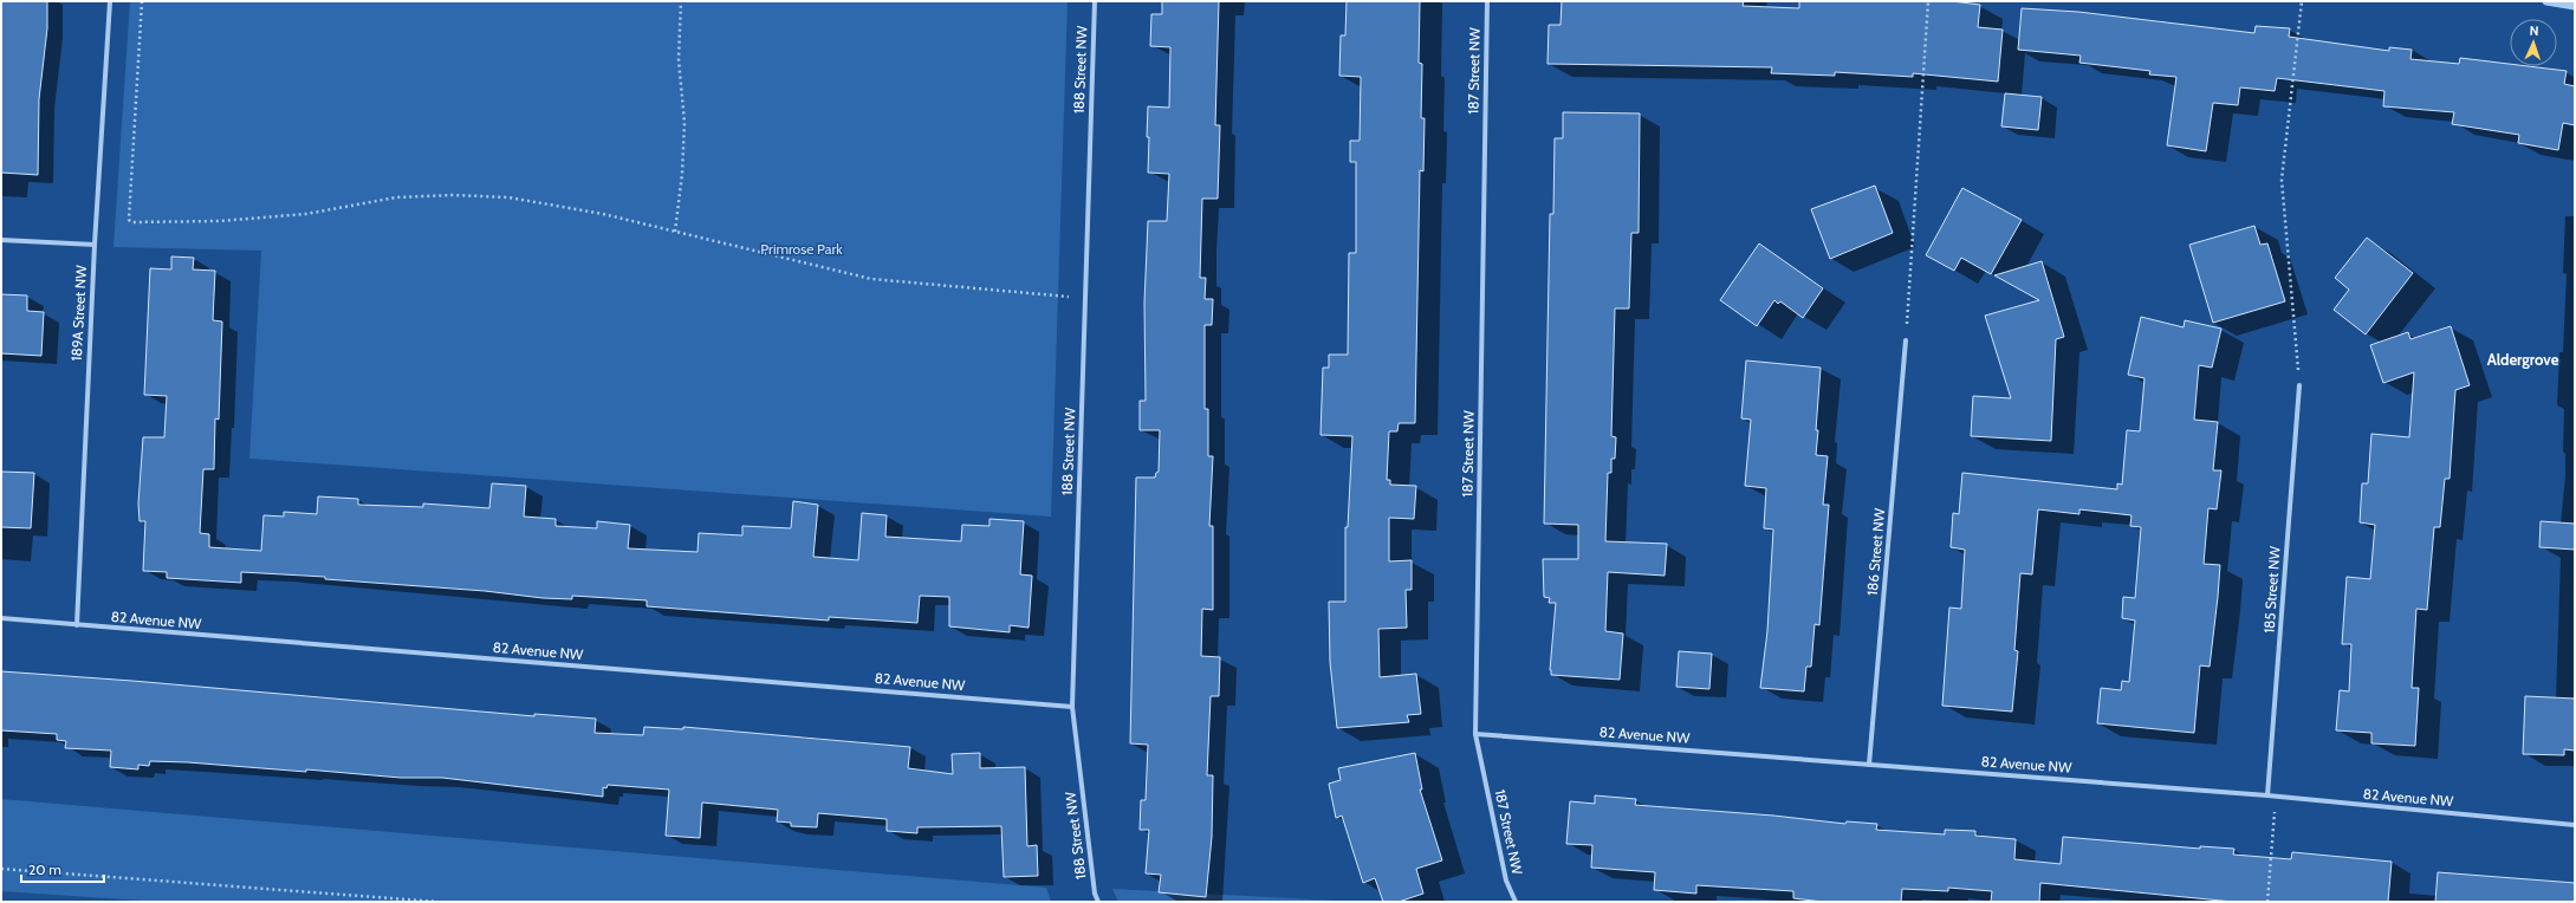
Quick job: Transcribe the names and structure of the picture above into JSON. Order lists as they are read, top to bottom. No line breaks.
{"streets":{"street":["188 Street NW","187 Street NW","189A Street NW","186 Street NW","185 Street NW","82 Avenue NW"]},"crossings":[["188 Street NW","82 Avenue NW"],["187 Street NW","82 Avenue NW"],["189A Street NW","82 Avenue NW"],["186 Street NW","82 Avenue NW"],["185 Street NW","82 Avenue NW"]],"districts":["Aldergrove"],"parks":["Primrose Park"],"scale_bar":"20 m","north":"top"}
